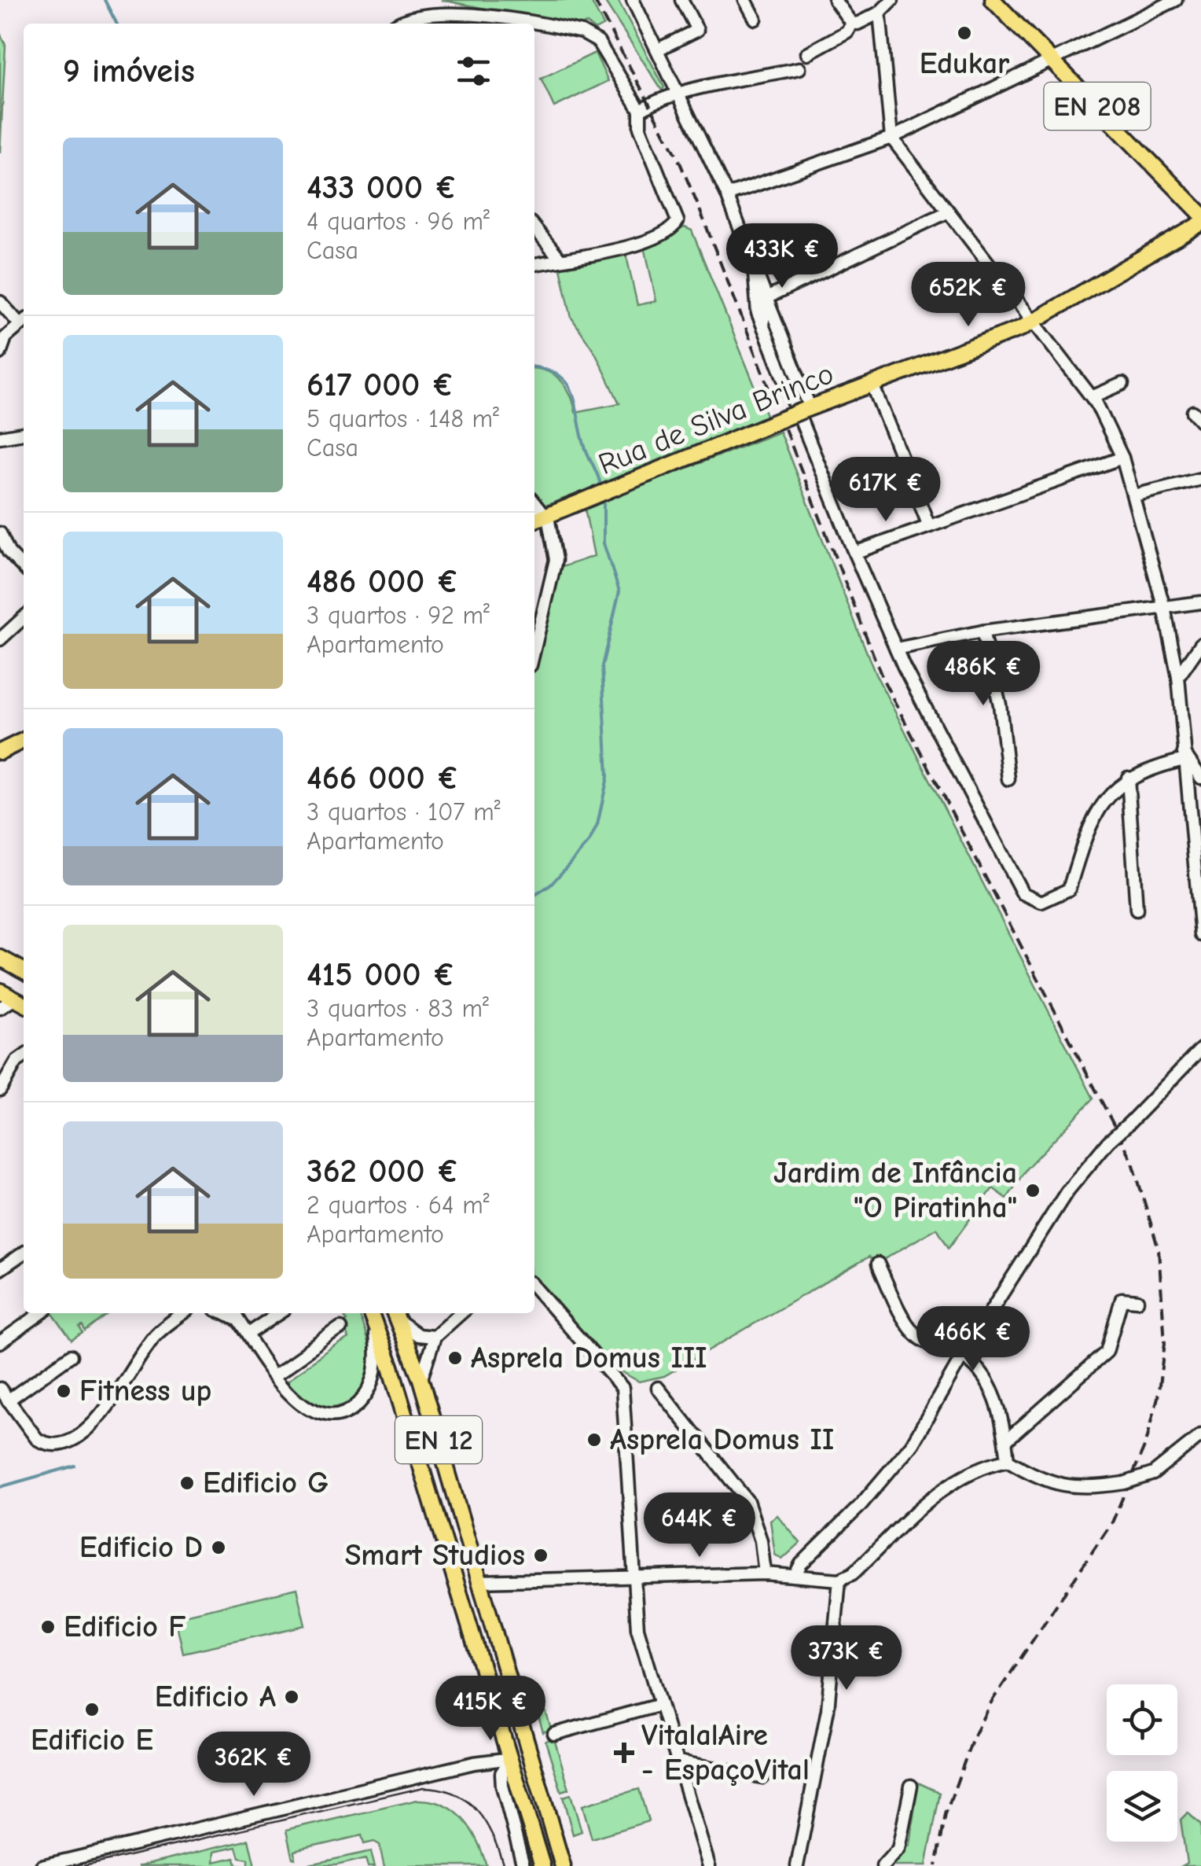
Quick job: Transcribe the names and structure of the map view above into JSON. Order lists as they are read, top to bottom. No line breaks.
{"streets":{"main road":["EN 208","Rua de Silva Brinco","EN 12"]},"places":{"other":["Edukar","Jardim de Infância \"O Piratinha\"","Asprela Domus III","Fitness up","Asprela Domus II","Edificio G","Edificio D","Smart Studios","Edificio F","Edificio A","Edificio E"],"health":["VitalalAire - EspaçoVital"]},"page":{"heading":"9 imóveis","list":[{"name":"433 000 €","note":"4 quartos · 96 m² · Casa"},{"name":"617 000 €","note":"5 quartos · 148 m² · Casa"},{"name":"486 000 €","note":"3 quartos · 92 m² · Apartamento"},{"name":"466 000 €","note":"3 quartos · 107 m² · Apartamento"},{"name":"415 000 €","note":"3 quartos · 83 m² · Apartamento"},{"name":"362 000 €","note":"2 quartos · 64 m² · Apartamento"}],"price":["433K €","652K €","617K €","486K €","466K €","644K €","373K €","415K €","362K €"]}}
